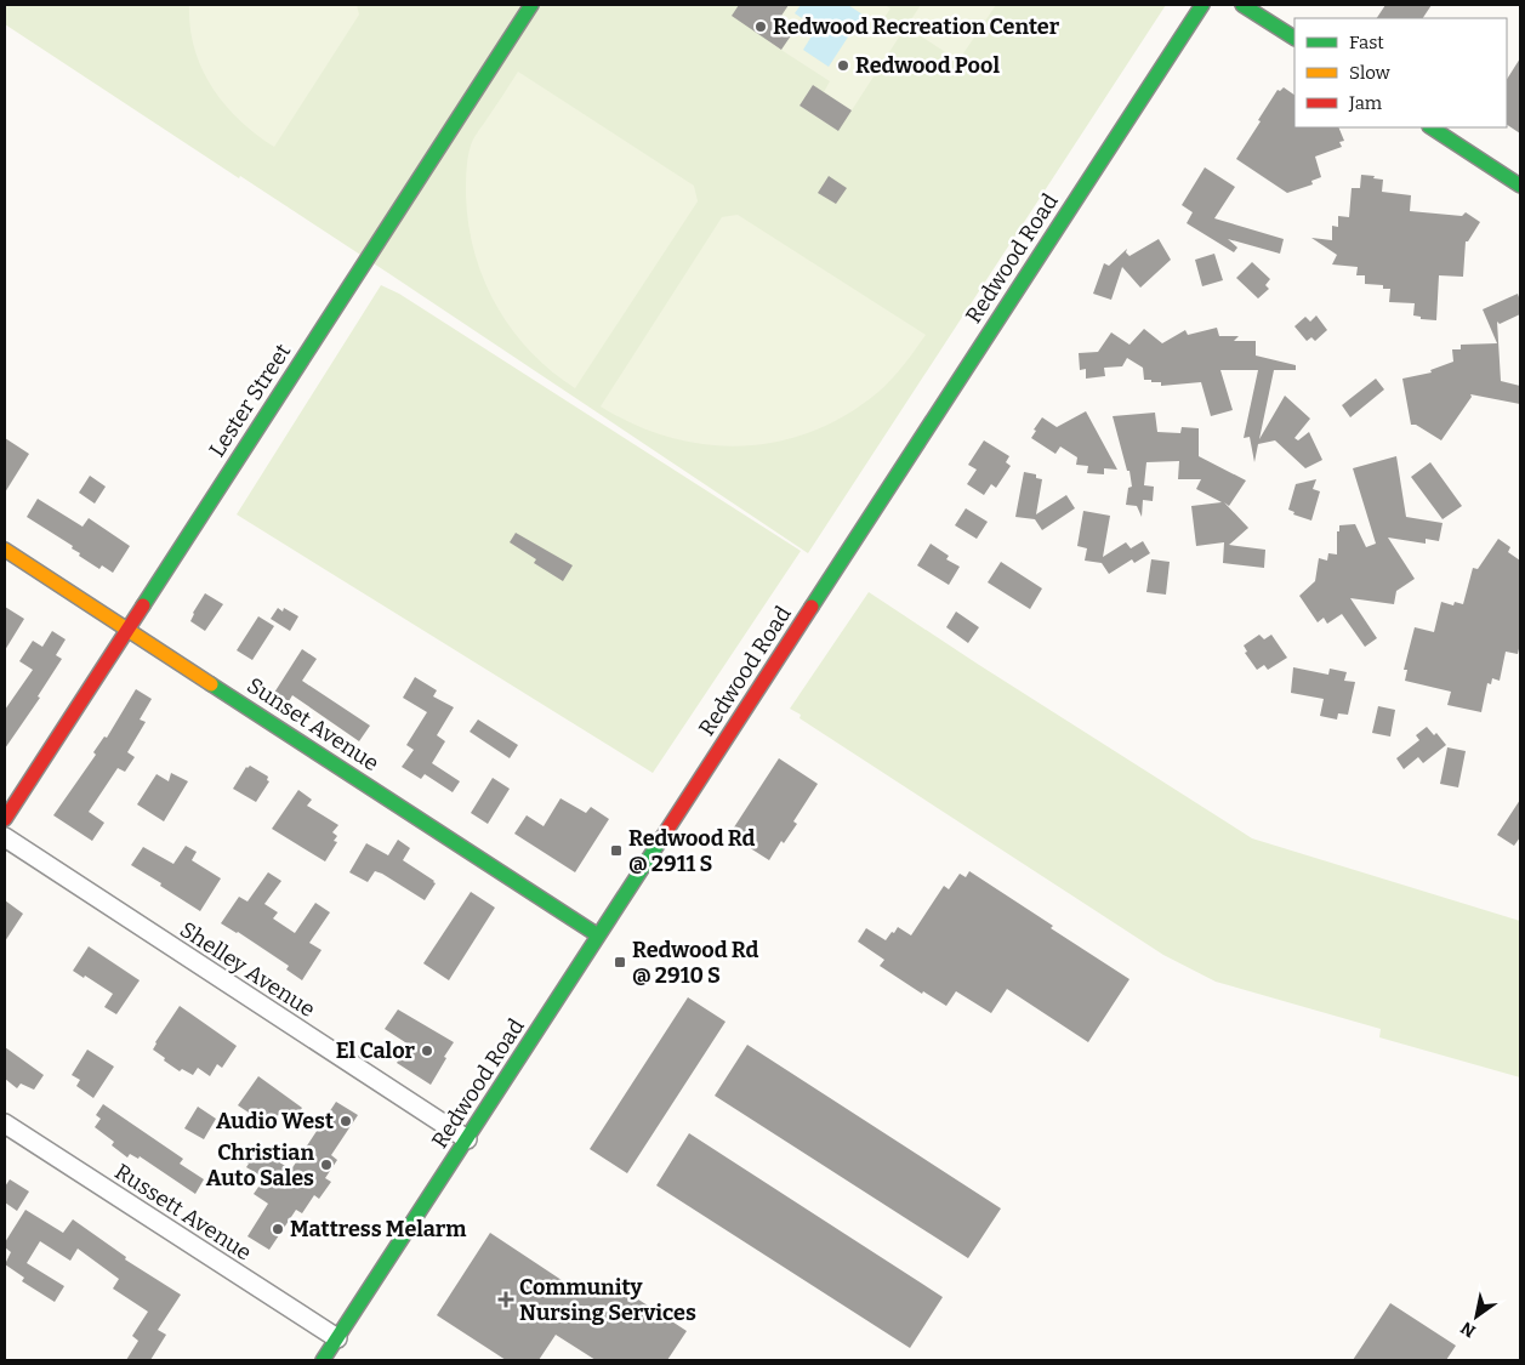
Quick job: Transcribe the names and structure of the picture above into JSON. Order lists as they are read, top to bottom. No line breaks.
{"streets":{"main road":["Redwood Road","Lester Street","Sunset Avenue"],"street":["Shelley Avenue","Russett Avenue"]},"crossings":[["Redwood Road","Sunset Avenue"],["Redwood Road","Shelley Avenue"],["Redwood Road","Russett Avenue"],["Lester Street","Sunset Avenue"]],"places":{"other":["Redwood Recreation Center","Redwood Pool","El Calor","Audio West","Christian Auto Sales","Mattress Melarm"],"transit":["Redwood Rd @ 2911 S","Redwood Rd @ 2910 S"],"health":["Community Nursing Services"]},"legend":["Fast","Slow","Jam"],"north":"bottom left"}
